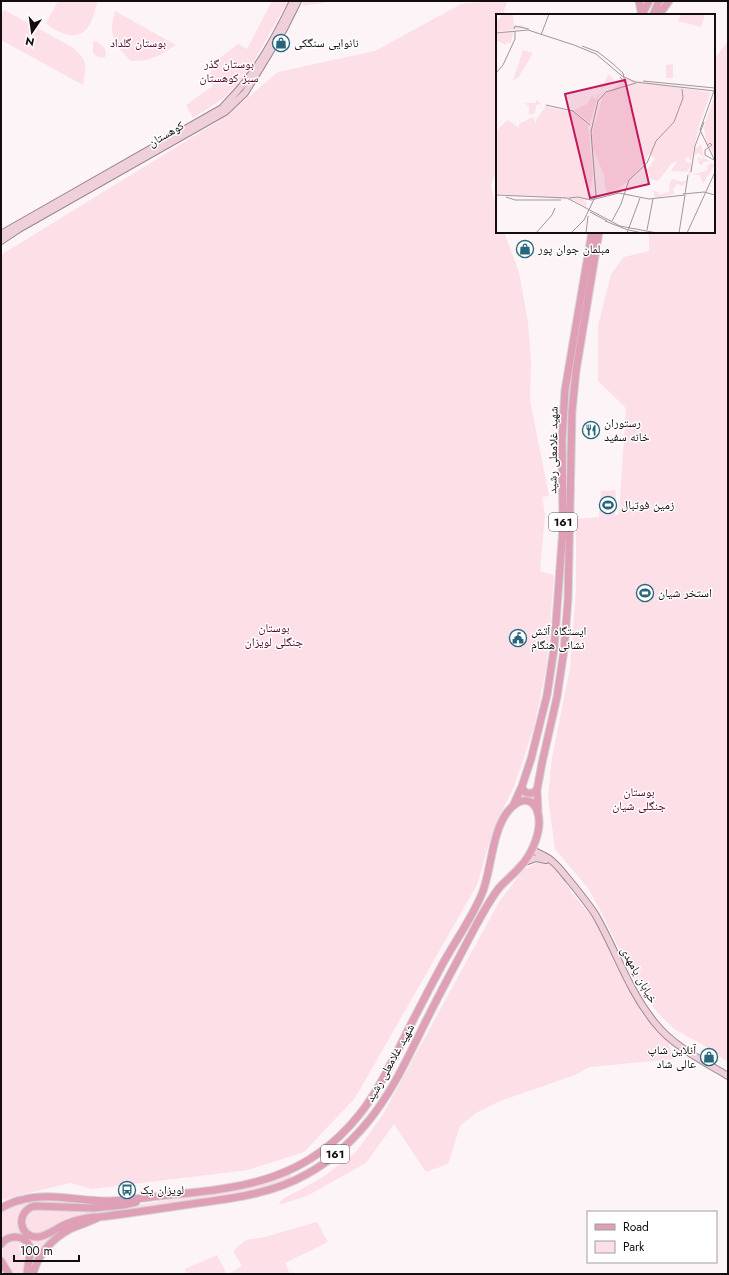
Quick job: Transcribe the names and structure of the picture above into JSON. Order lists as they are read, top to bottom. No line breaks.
{"streets":{"main road":["کوهستان","شهید غلامعلی رشید","161","خیابان یامهدی"]},"parks":["بوستان گلداد","بوستان گذر سبز کوهستان","بوستان جنگلی لویزان","بوستان جنگلی شیان"],"places":{"shop":["نانوایی سنگکی","مبلمان جوان پور","آنلاین شاپ عالی شاد"],"restaurant":["رستوران خانه سفید"],"sports":["زمین فوتبال","استخر شیان"],"public building":["ایستگاه آتش نشانی هنگام"],"bus stop":["لویزان یک"]},"legend":["Road","Park"],"scale_bar":"100 m","north":"bottom"}
